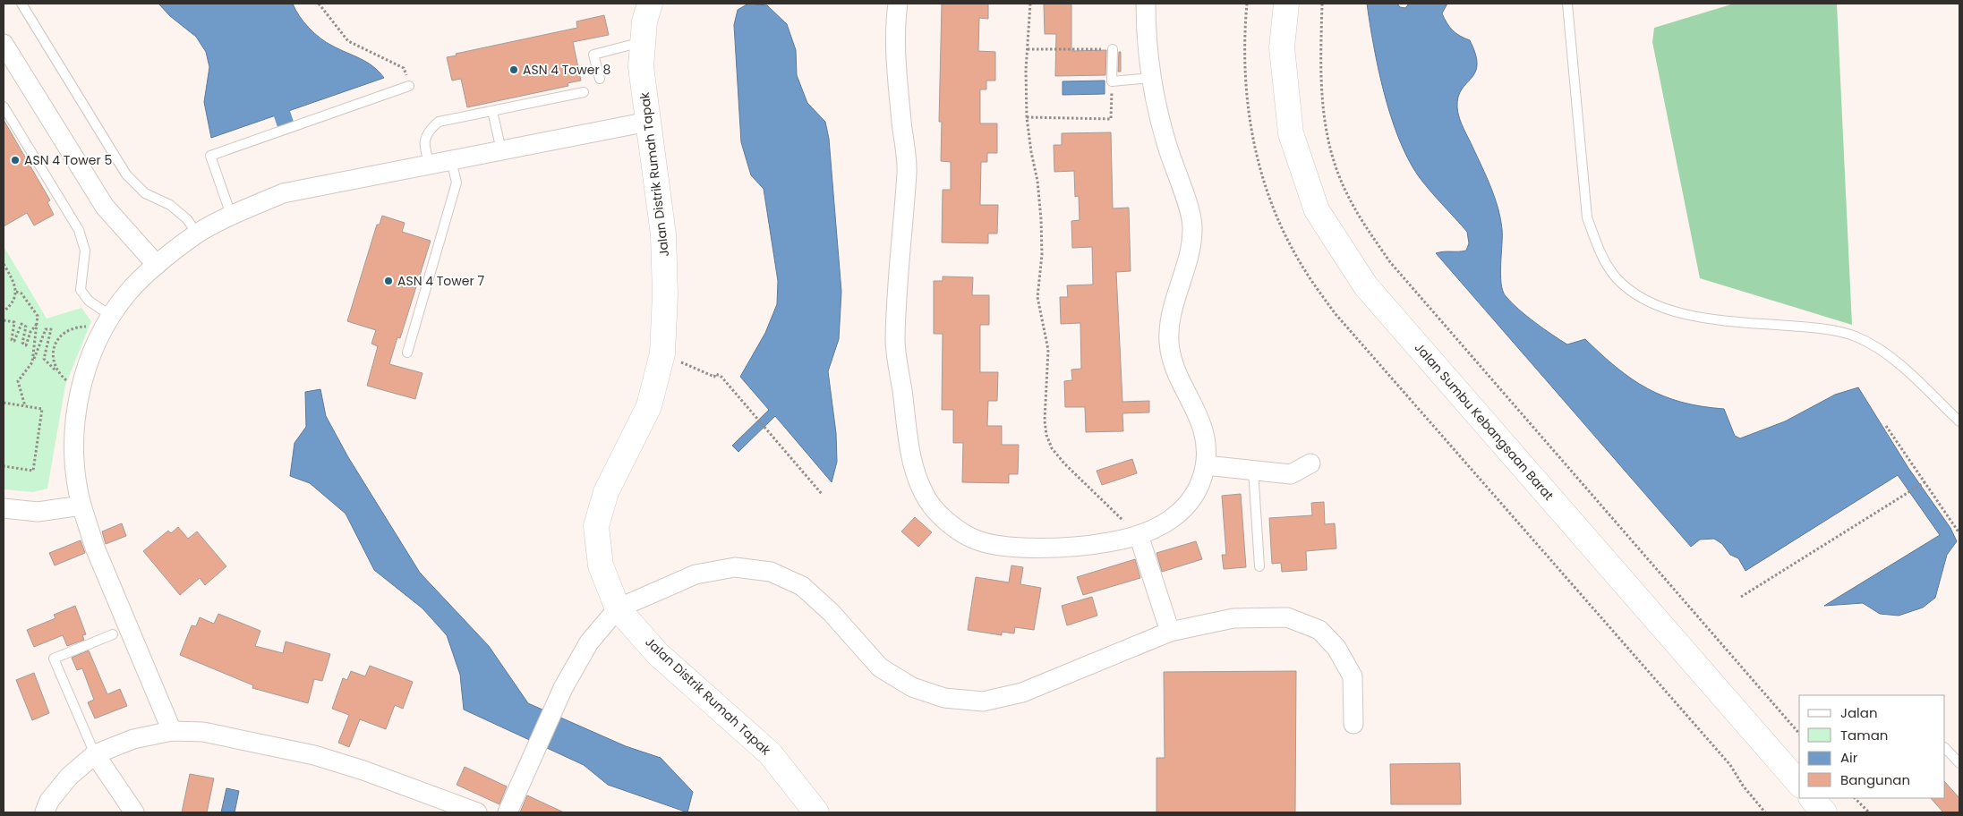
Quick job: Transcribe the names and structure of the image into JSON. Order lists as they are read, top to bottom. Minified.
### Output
{"streets":{"street":["Jalan Distrik Rumah Tapak","Jalan Sumbu Kebangsaan Barat"]},"places":["ASN 4 Tower 8","ASN 4 Tower 5","ASN 4 Tower 7"],"legend":["Jalan","Taman","Air","Bangunan"]}
